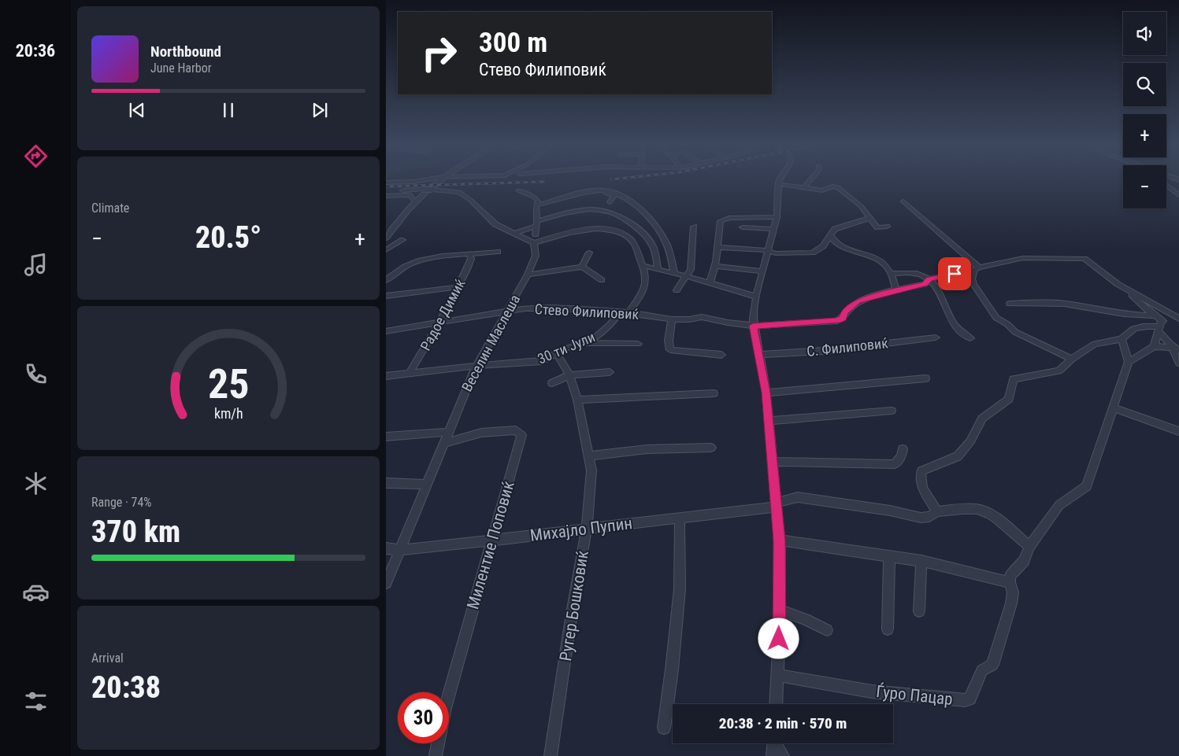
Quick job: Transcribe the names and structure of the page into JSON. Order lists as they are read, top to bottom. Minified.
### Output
{"streets":{"street":["Стево Филиповиќ","Радое Димиќ","Веселин Маслеша","С. Филиповиќ","30 ти Јули","Михајло Пупин","Милентие Поповиќ","Ругер Бошковиќ","Ѓуро Пацар"]},"crossings":[["Стево Филиповиќ","Радое Димиќ"],["Стево Филиповиќ","Веселин Маслеша"],["Стево Филиповиќ","30 ти Јули"],["Радое Димиќ","30 ти Јули"],["Веселин Маслеша","30 ти Јули"],["Веселин Маслеша","Михајло Пупин"],["Веселин Маслеша","Милентие Поповиќ"],["30 ти Јули","Ругер Бошковиќ"],["Михајло Пупин","Милентие Поповиќ"],["Михајло Пупин","Ругер Бошковиќ"]],"page":{"tabs":"20:36","map_buttons":["+","−"],"turn":["300 m","Стево Филиповиќ"],"song":["Northbound","June Harbor"],"tile":["Climate",["Range · 74%","370 km"],["Arrival","20:38"]],"heat":["−","20.5°","+"],"limit":"30","trip":"20:38 · 2 min · 570 m","gauge":["25","km/h"]}}
